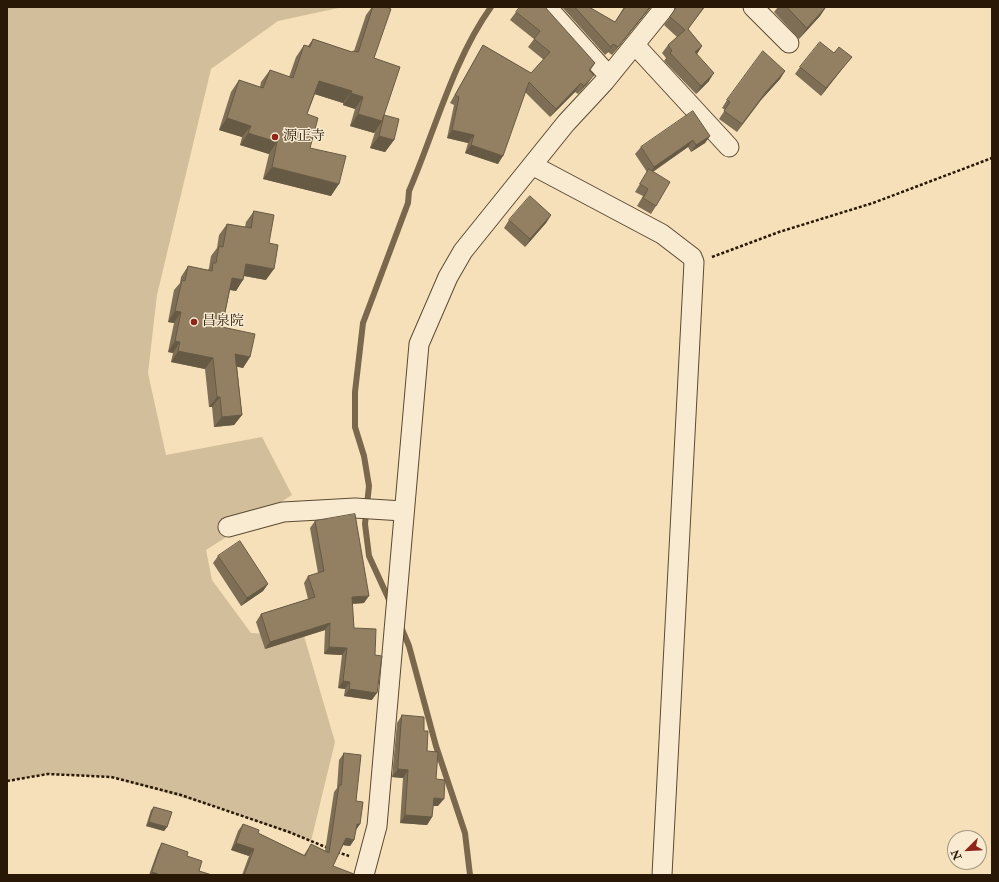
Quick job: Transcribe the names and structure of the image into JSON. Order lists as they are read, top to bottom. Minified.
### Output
{"places":["源正寺","昌泉院"],"north":"bottom left"}
